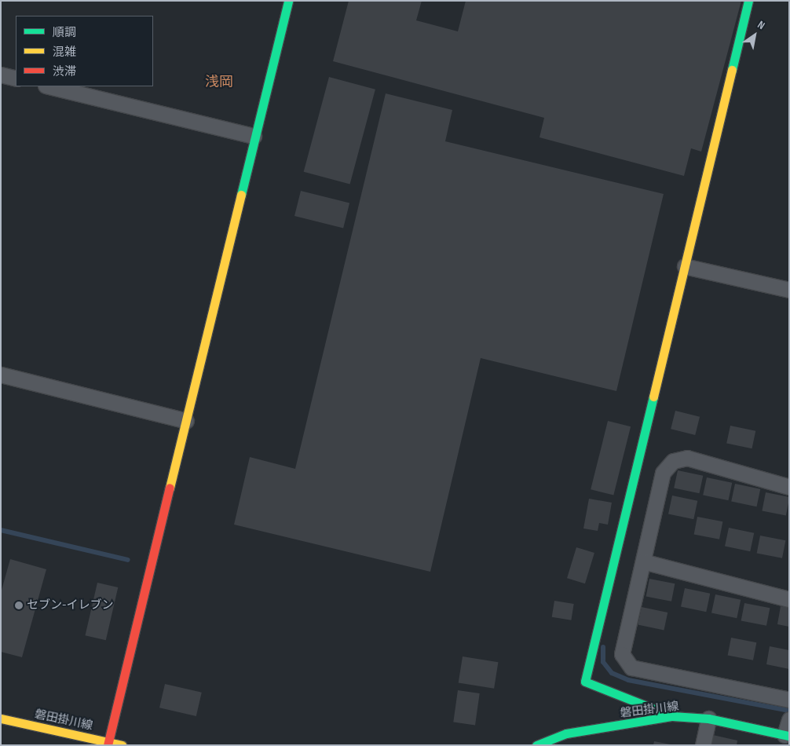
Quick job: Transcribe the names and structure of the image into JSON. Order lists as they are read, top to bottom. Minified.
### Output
{"streets":{"street":["磐田掛川線"]},"districts":["浅岡"],"places":["セブン-イレブン"],"legend":["順調","混雑","渋滞"],"north":"top right"}
